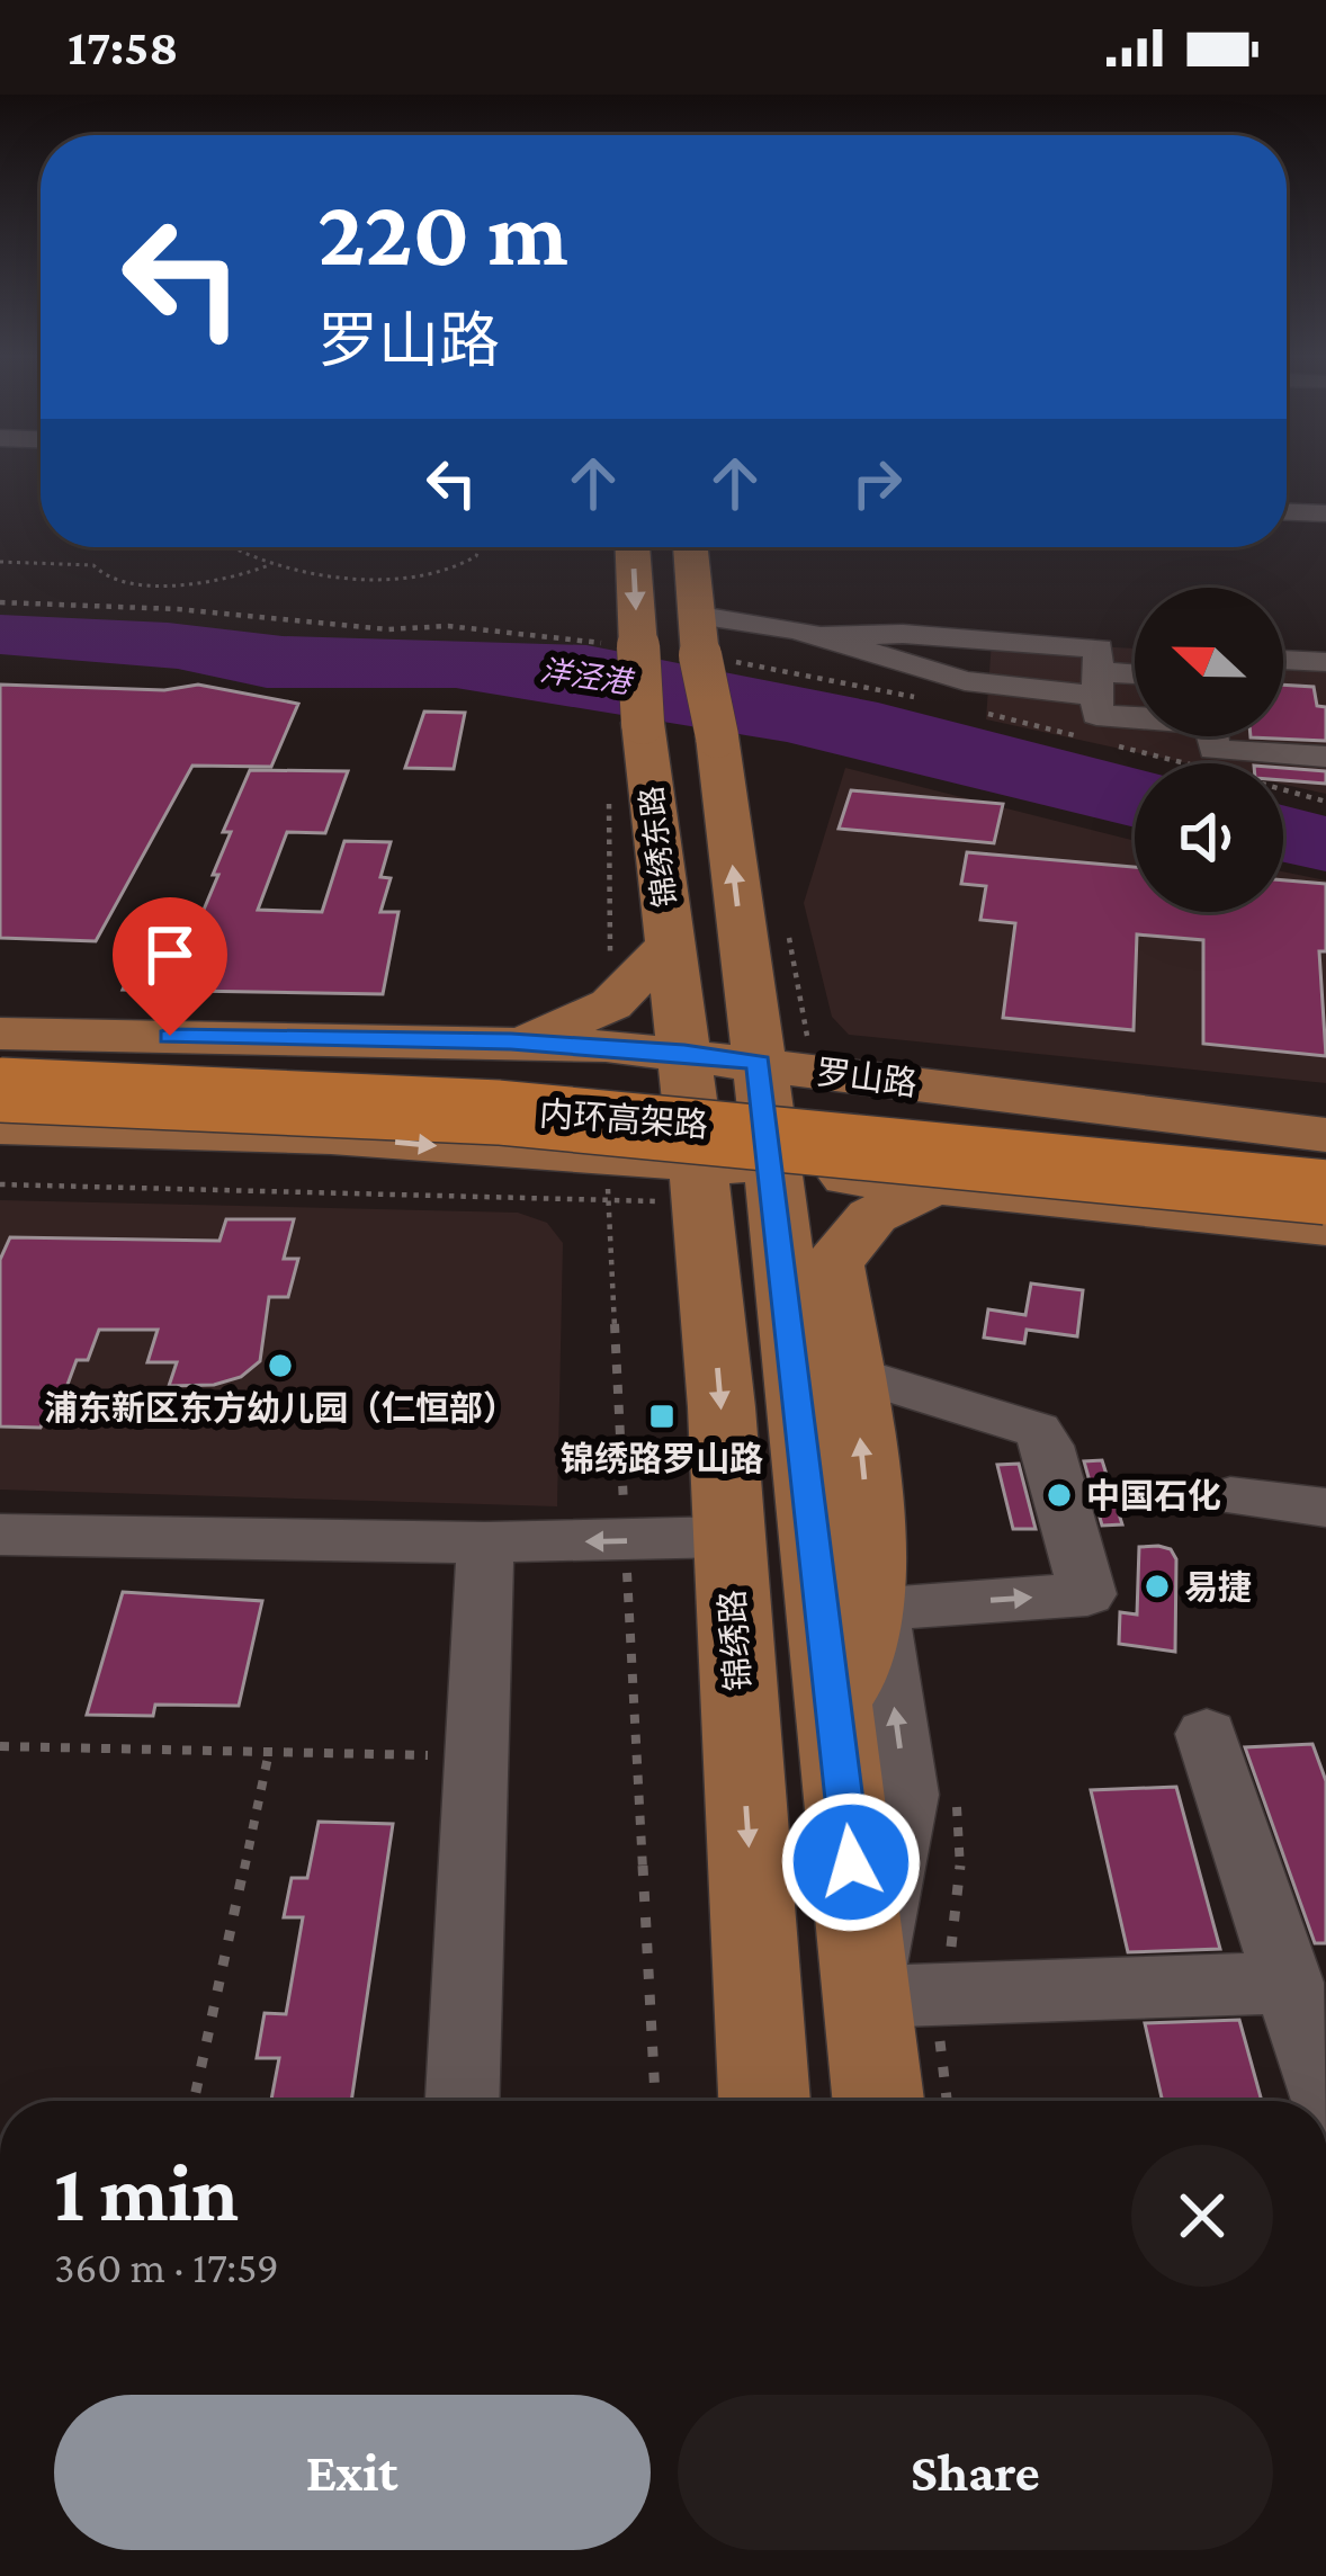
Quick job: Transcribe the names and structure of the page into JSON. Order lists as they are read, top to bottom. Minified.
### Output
{"streets":{"highway":["内环高架路"],"main road":["锦绣东路","罗山路","锦绣路"]},"crossings":[["锦绣东路","罗山路"],["锦绣东路","锦绣路"]],"water":["洋泾港"],"places":{"other":["浦东新区东方幼儿园（仁恒部）","中国石化","易捷"],"transit":["锦绣路罗山路"]},"north":"left","page":{"status":"17:58","turn":["220 m","罗山路"],"heading":["1 min","360 m · 17:59"],"buttons":["Exit","Share"]}}
